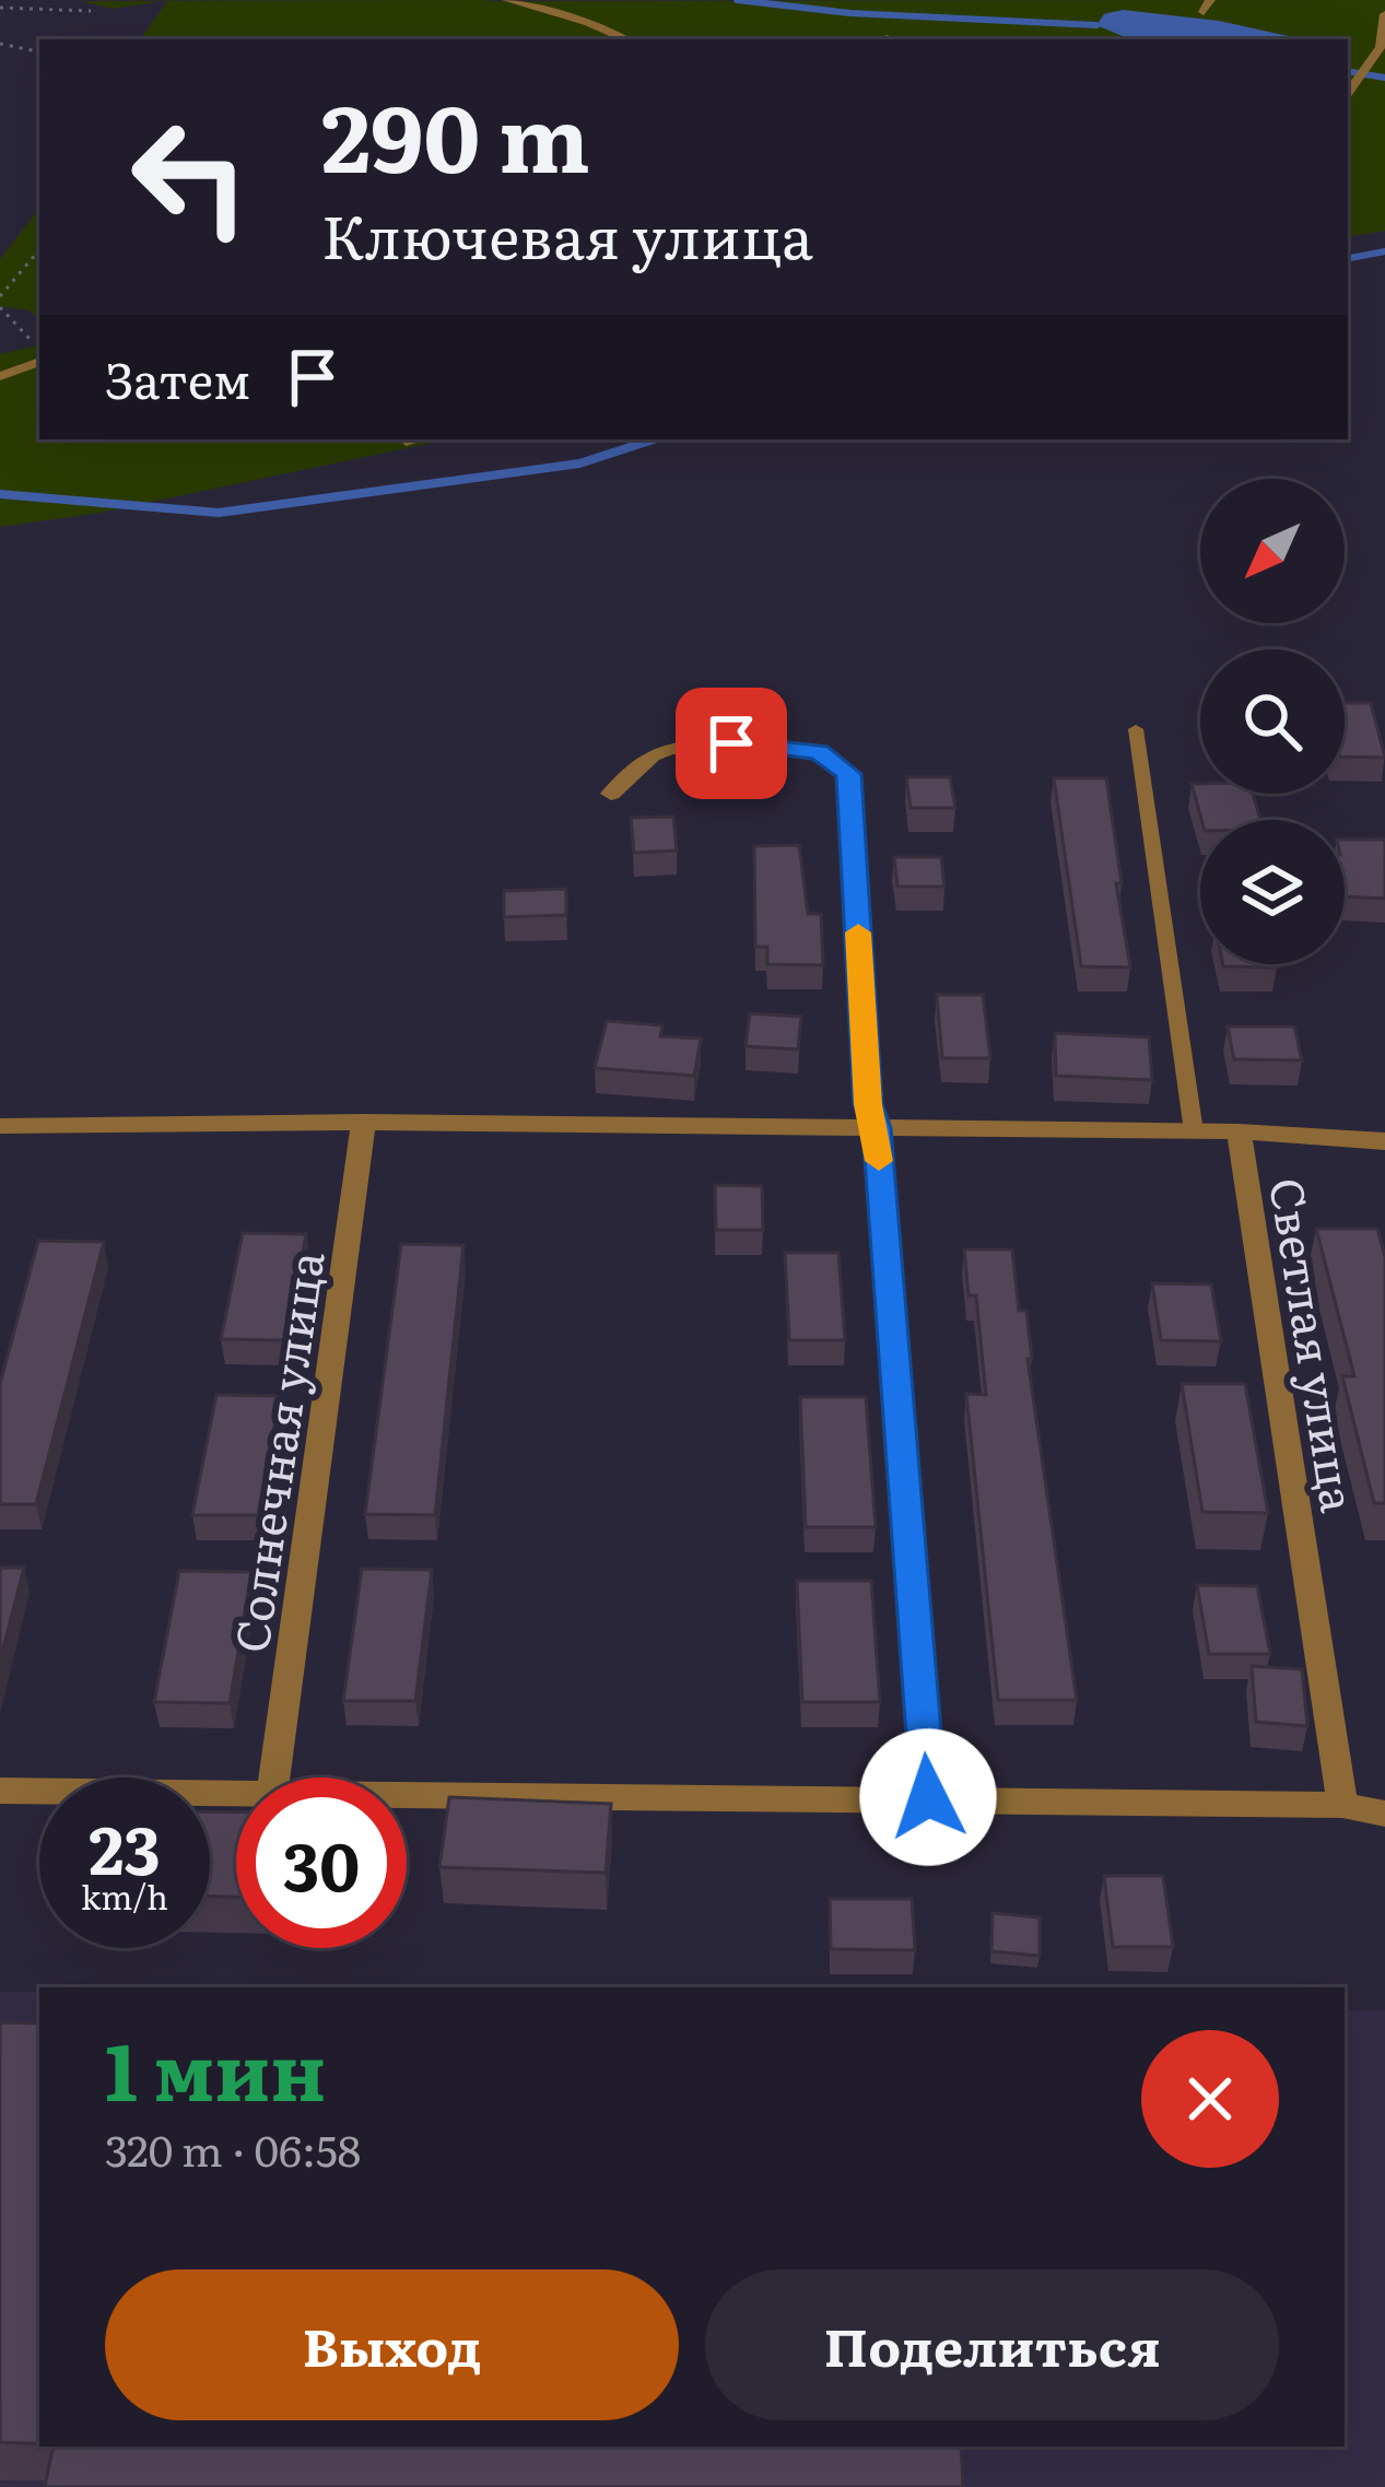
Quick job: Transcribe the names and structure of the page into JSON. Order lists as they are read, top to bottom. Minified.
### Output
{"streets":{"street":["Светлая улица","Солнечная улица"]},"north":"bottom left","page":{"turn":["290 m","Ключевая улица"],"then":"Затем","speed":"23 km/h","limit":"30","heading":["1 мин","320 m · 06:58"],"buttons":["Выход","Поделиться"]}}
